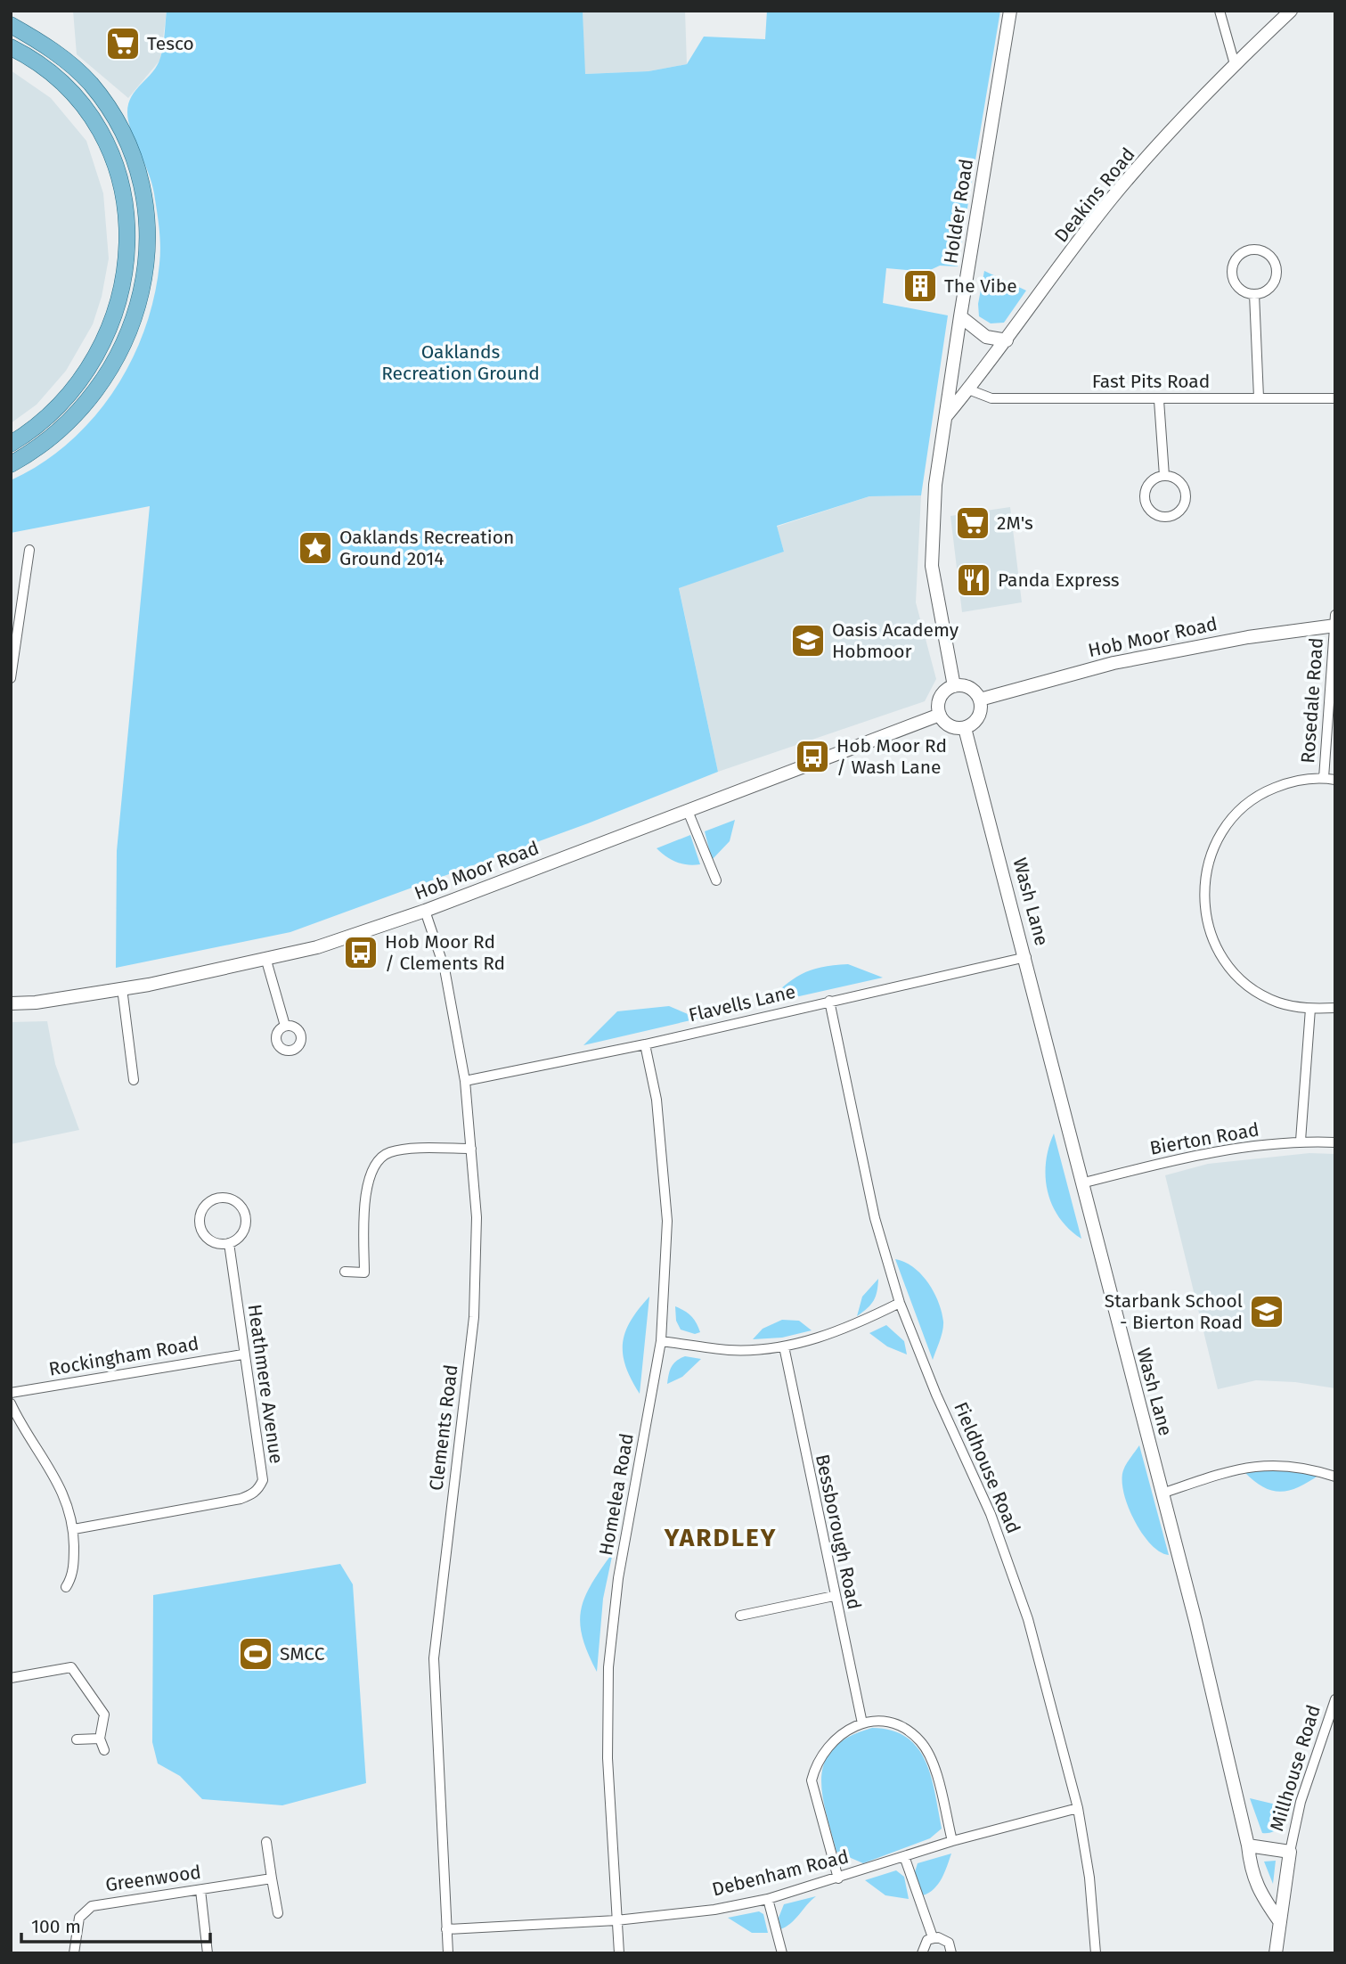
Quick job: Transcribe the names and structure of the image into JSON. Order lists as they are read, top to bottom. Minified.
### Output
{"streets":{"street":["Deakins Road","Holder Road","Fast Pits Road","Hob Moor Road","Rosedale Road","Wash Lane","Flavells Lane","Bierton Road","Rockingham Road","Heathmere Avenue","Clements Road","Fieldhouse Road","Homelea Road","Bessborough Road","Millhouse Road","Debenham Road","Greenwood"]},"crossings":[["Deakins Road","Holder Road"],["Deakins Road","Fast Pits Road"],["Hob Moor Road","Rosedale Road"],["Hob Moor Road","Wash Lane"],["Hob Moor Road","Clements Road"],["Wash Lane","Flavells Lane"],["Wash Lane","Bierton Road"],["Wash Lane","Millhouse Road"],["Flavells Lane","Clements Road"],["Flavells Lane","Fieldhouse Road"],["Flavells Lane","Homelea Road"],["Rockingham Road","Heathmere Avenue"],["Clements Road","Debenham Road"],["Fieldhouse Road","Debenham Road"],["Homelea Road","Debenham Road"],["Bessborough Road","Debenham Road"]],"districts":["YARDLEY"],"parks":["Oaklands Recreation Ground"],"places":{"supermarket":["Tesco","2M's"],"building":["The Vibe"],"place":["Oaklands Recreation Ground 2014"],"restaurant":["Panda Express"],"school or university":["Oasis Academy Hobmoor","Starbank School - Bierton Road"],"bus stop":["Hob Moor Rd / Wash Lane","Hob Moor Rd / Clements Rd"],"sports":["SMCC"]},"scale_bar":"100 m"}
